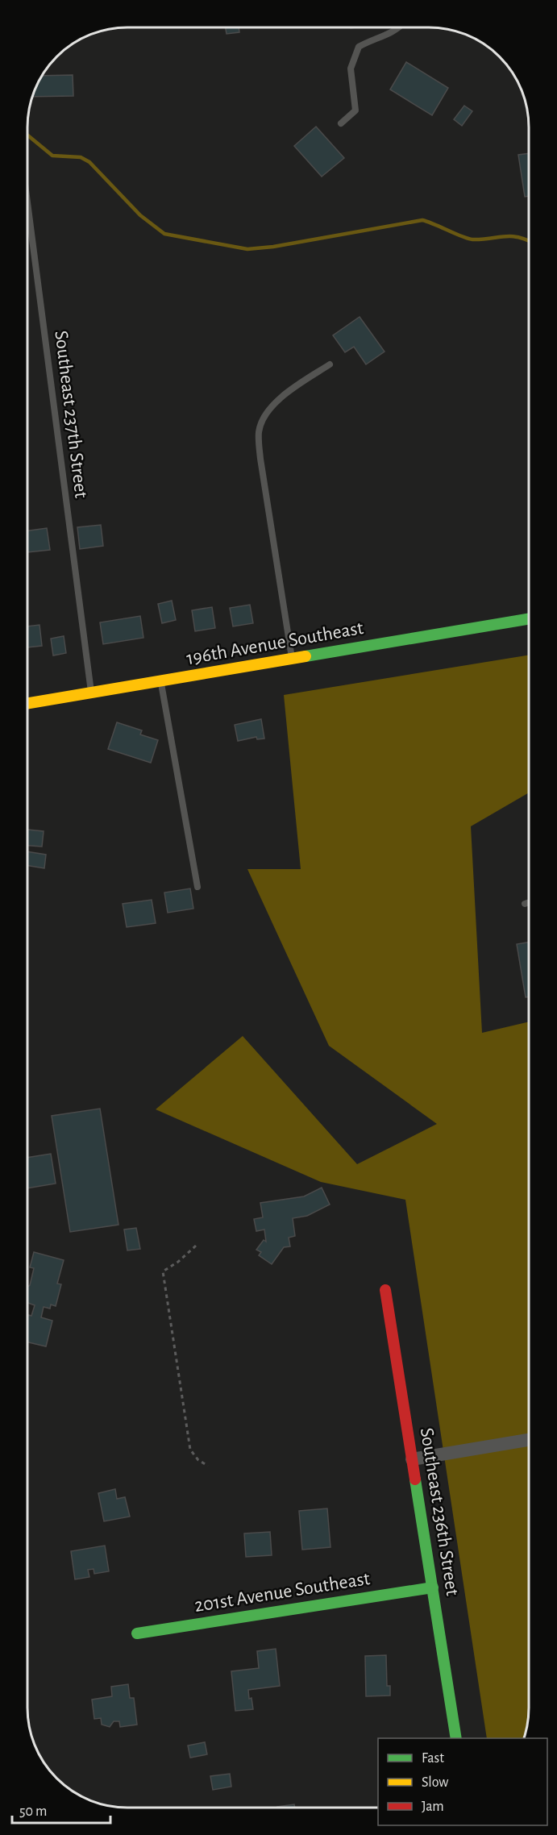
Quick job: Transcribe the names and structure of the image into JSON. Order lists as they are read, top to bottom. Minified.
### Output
{"streets":{"street":["196th Avenue Southeast","Southeast 236th Street","201st Avenue Southeast"],"lane":["Southeast 237th Street"]},"crossings":[["Southeast 237th Street","196th Avenue Southeast"],["Southeast 236th Street","201st Avenue Southeast"]],"legend":["Fast","Slow","Jam"],"scale_bar":"50 m"}
